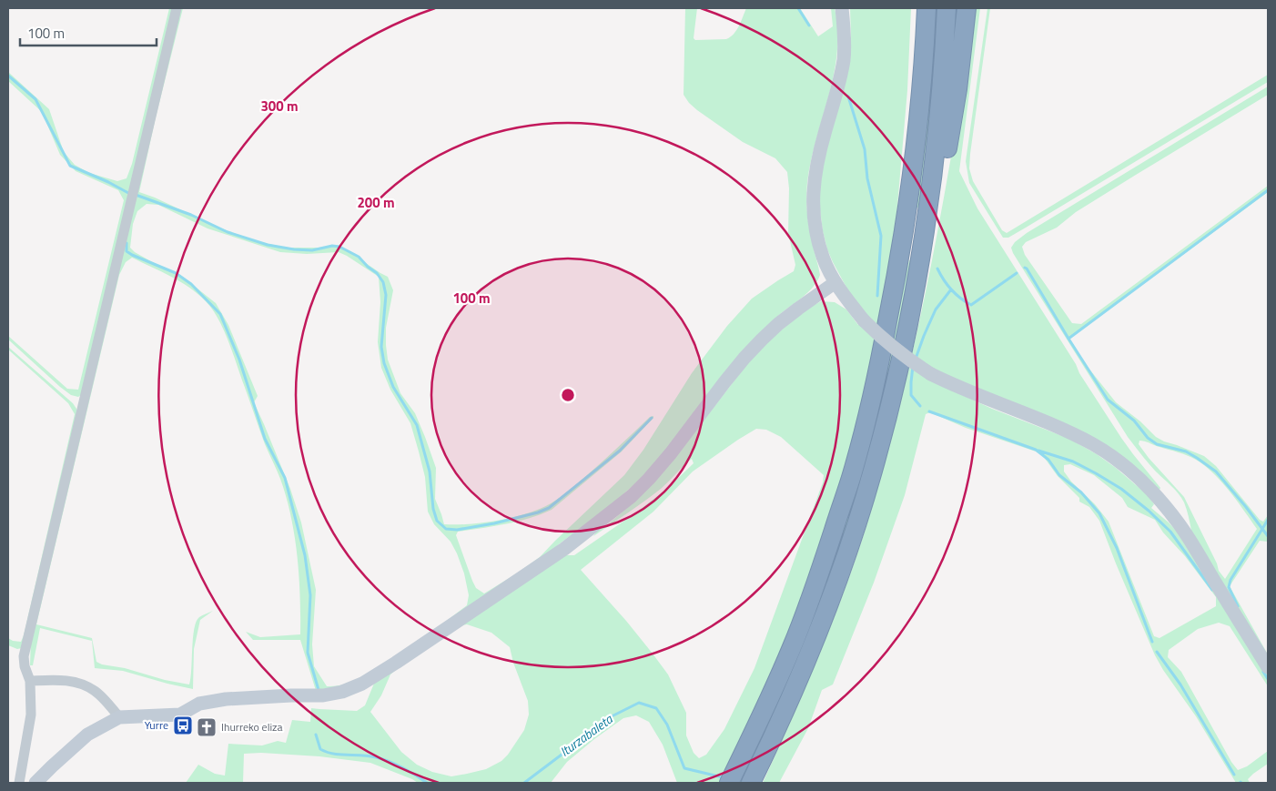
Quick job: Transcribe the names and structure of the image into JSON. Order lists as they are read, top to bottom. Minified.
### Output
{"water":["Iturzabaleta"],"places":{"bus stop":["Yurre"],"church":["Ihurreko eliza"]},"scale_bar":"100 m","rings":["300 m","200 m","100 m"]}
